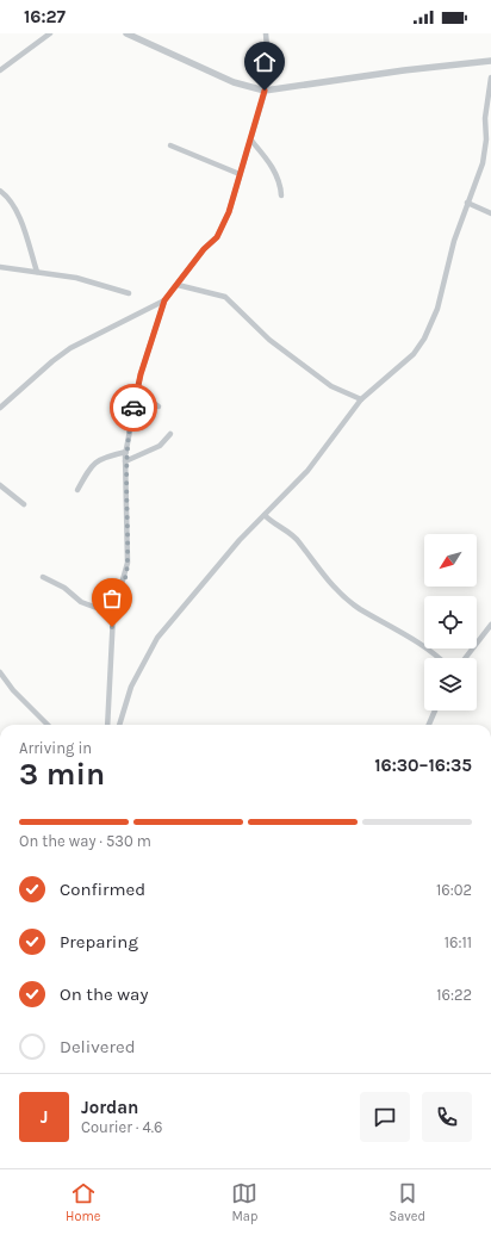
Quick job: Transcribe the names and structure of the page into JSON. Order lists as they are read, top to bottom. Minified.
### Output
{"north":"bottom left","page":{"status":"16:27","heading":["3 min","Arriving in","16:30–16:35"],"panel":["Jordan","Courier · 4.6"],"bar":"On the way · 530 m","list":[["Confirmed","16:02"],["Preparing","16:11"],["On the way","16:22"],"Delivered"],"round":"J","tabs":["Home","Map","Saved"]}}
